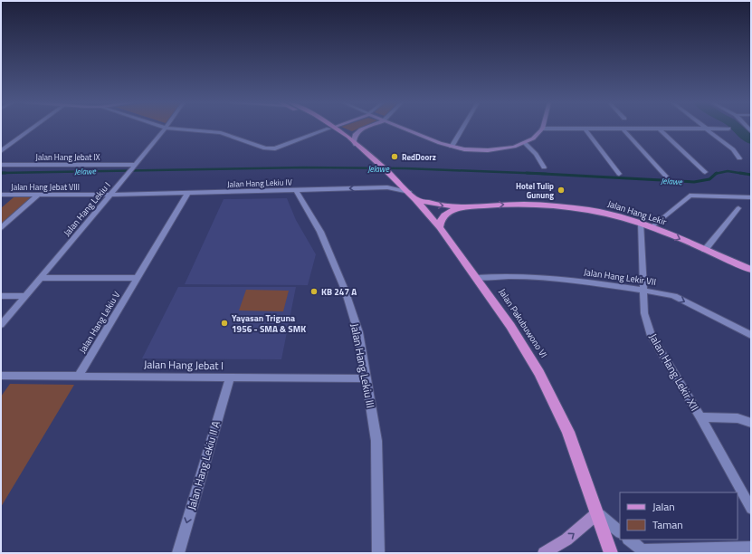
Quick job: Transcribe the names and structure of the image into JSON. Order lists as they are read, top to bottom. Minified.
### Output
{"streets":{"main road":["Jalan Hang Lekir","Jalan Pakubuwono VI"],"street":["Jalan Hang Jebat IX","Jalan Hang Lekiu IV","Jalan Hang Jebat VIII","Jalan Hang Lekiu I","Jalan Hang Lekir VII","Jalan Hang Lekiu V","Jalan Hang Jebat I","Jalan Hang Lekiu III","Jalan Hang Lekir XII","Jalan Hang Lekiu II A"]},"crossings":[["Jalan Hang Jebat IX","Jalan Hang Lekiu I"],["Jalan Hang Lekiu IV","Jalan Hang Jebat VIII"],["Jalan Hang Lekiu IV","Jalan Hang Lekiu I"],["Jalan Hang Lekiu IV","Jalan Hang Lekiu V"],["Jalan Hang Lekiu IV","Jalan Pakubuwono VI"],["Jalan Hang Lekiu IV","Jalan Hang Lekiu III"],["Jalan Hang Jebat VIII","Jalan Hang Lekiu I"],["Jalan Hang Lekiu I","Jalan Hang Lekiu V"],["Jalan Hang Lekir","Jalan Pakubuwono VI"],["Jalan Hang Lekir","Jalan Hang Lekir XII"],["Jalan Hang Lekir VII","Jalan Pakubuwono VI"],["Jalan Hang Lekir VII","Jalan Hang Lekir XII"],["Jalan Hang Lekiu V","Jalan Hang Jebat I"],["Jalan Hang Jebat I","Jalan Hang Lekiu III"],["Jalan Hang Jebat I","Jalan Hang Lekiu II A"]],"one_way":["Jalan Hang Lekir","Jalan Hang Lekir VII","Jalan Hang Lekiu II A"],"water":["Jelawe"],"places":["RedDoorz","Hotel Tulip Gunung","KB 247 A","Yayasan Triguna 1956 - SMA & SMK"],"legend":["Jalan","Taman"]}
